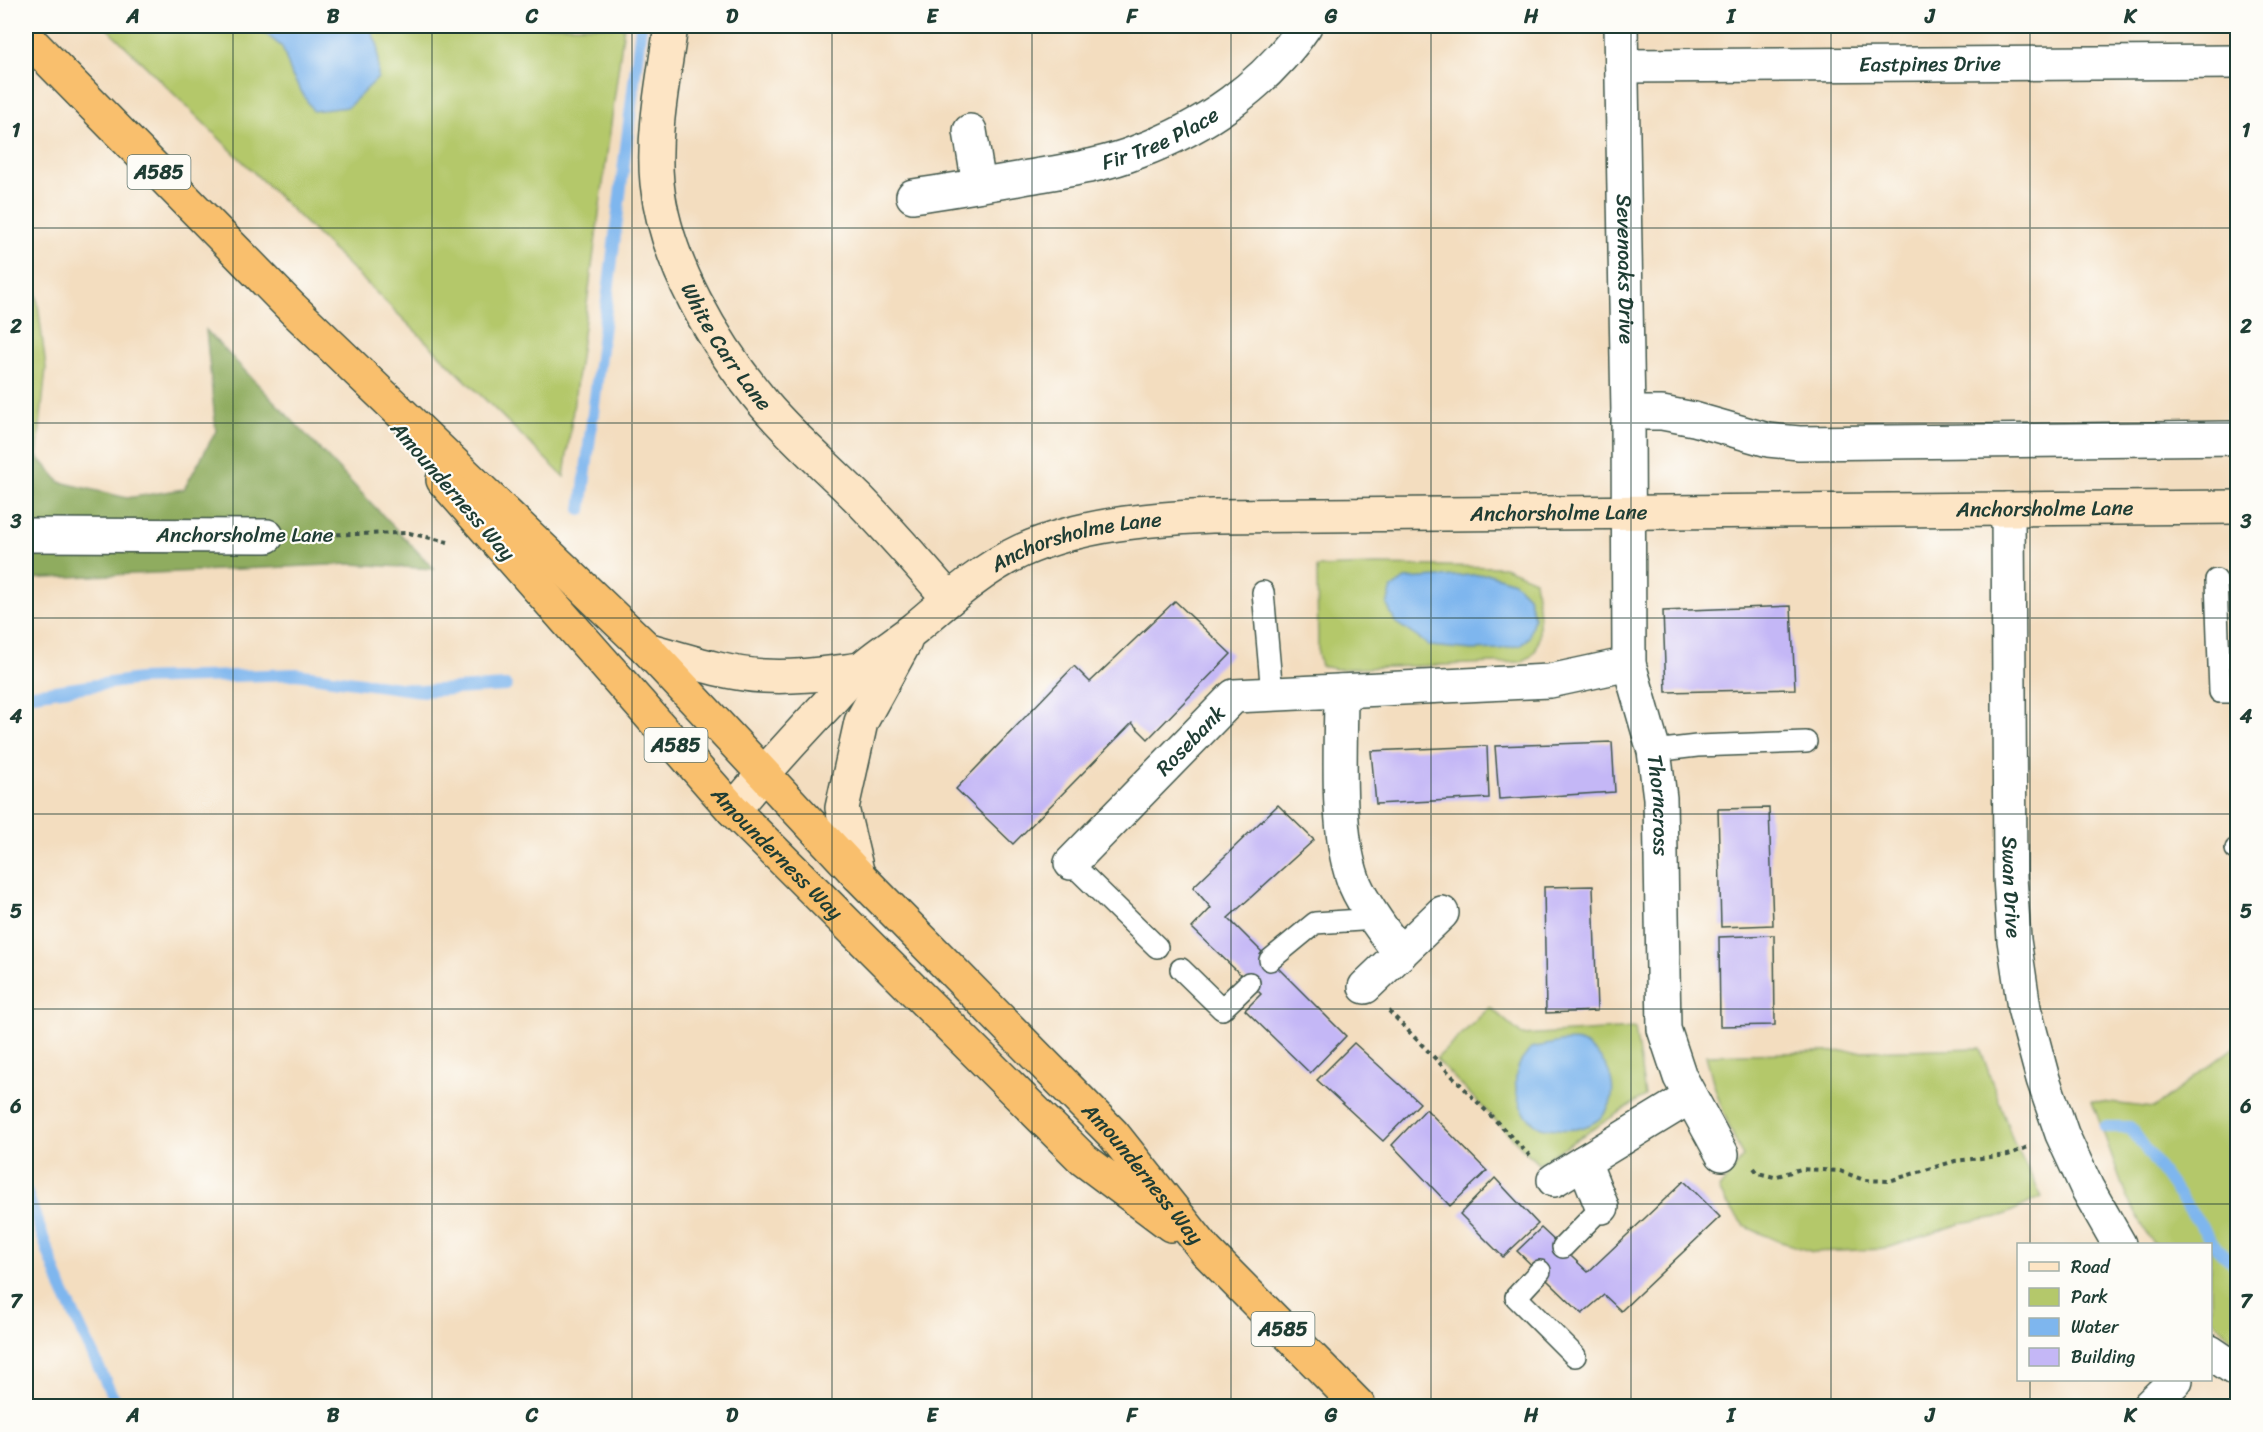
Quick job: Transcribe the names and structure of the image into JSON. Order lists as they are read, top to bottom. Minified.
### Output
{"streets":{"highway":["A585","Amounderness Way"],"street":["Eastpines Drive","Fir Tree Place","Sevenoaks Drive","White Carr Lane","Anchorsholme Lane","Rosebank","Thorncross","Swan Drive"]},"crossings":[["Eastpines Drive","Sevenoaks Drive"],["Sevenoaks Drive","Anchorsholme Lane"],["Sevenoaks Drive","Thorncross"],["White Carr Lane","Anchorsholme Lane"],["Amounderness Way","Anchorsholme Lane"],["Anchorsholme Lane","Thorncross"],["Anchorsholme Lane","Swan Drive"],["Rosebank","Thorncross"]],"legend":["Road","Park","Water","Building"],"grid":{"columns":["A","B","C","D","E","F","G","H","I","J","K"],"rows":["1","2","3","4","5","6","7"]}}
